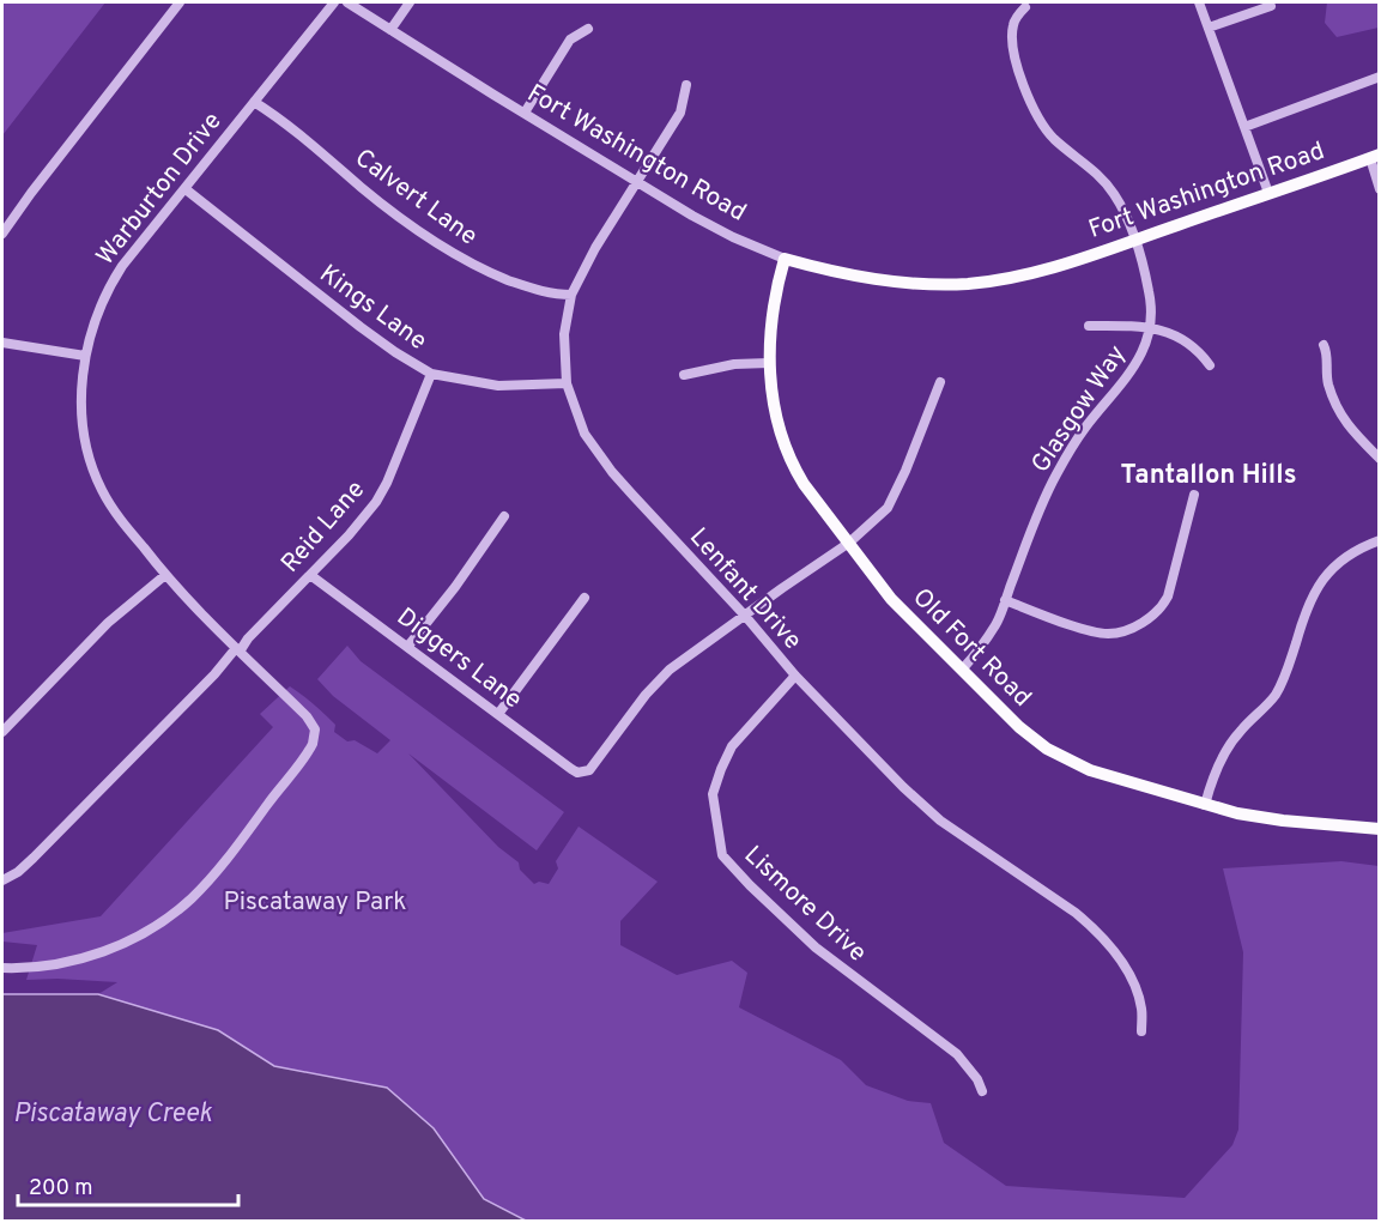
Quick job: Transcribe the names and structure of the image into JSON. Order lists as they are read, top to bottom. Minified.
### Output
{"streets":{"main road":["Fort Washington Road","Old Fort Road"],"street":["Warburton Drive","Calvert Lane","Kings Lane","Glasgow Way","Reid Lane","Lenfant Drive","Diggers Lane","Lismore Drive"]},"crossings":[["Fort Washington Road","Glasgow Way"],["Fort Washington Road","Lenfant Drive"],["Fort Washington Road","Old Fort Road"],["Warburton Drive","Calvert Lane"],["Warburton Drive","Kings Lane"],["Warburton Drive","Reid Lane"],["Calvert Lane","Lenfant Drive"],["Kings Lane","Reid Lane"],["Kings Lane","Lenfant Drive"],["Glasgow Way","Old Fort Road"],["Reid Lane","Diggers Lane"],["Lenfant Drive","Diggers Lane"],["Lenfant Drive","Lismore Drive"]],"districts":["Tantallon Hills"],"water":["Piscataway Creek"],"parks":["Piscataway Park"],"scale_bar":"200 m"}
